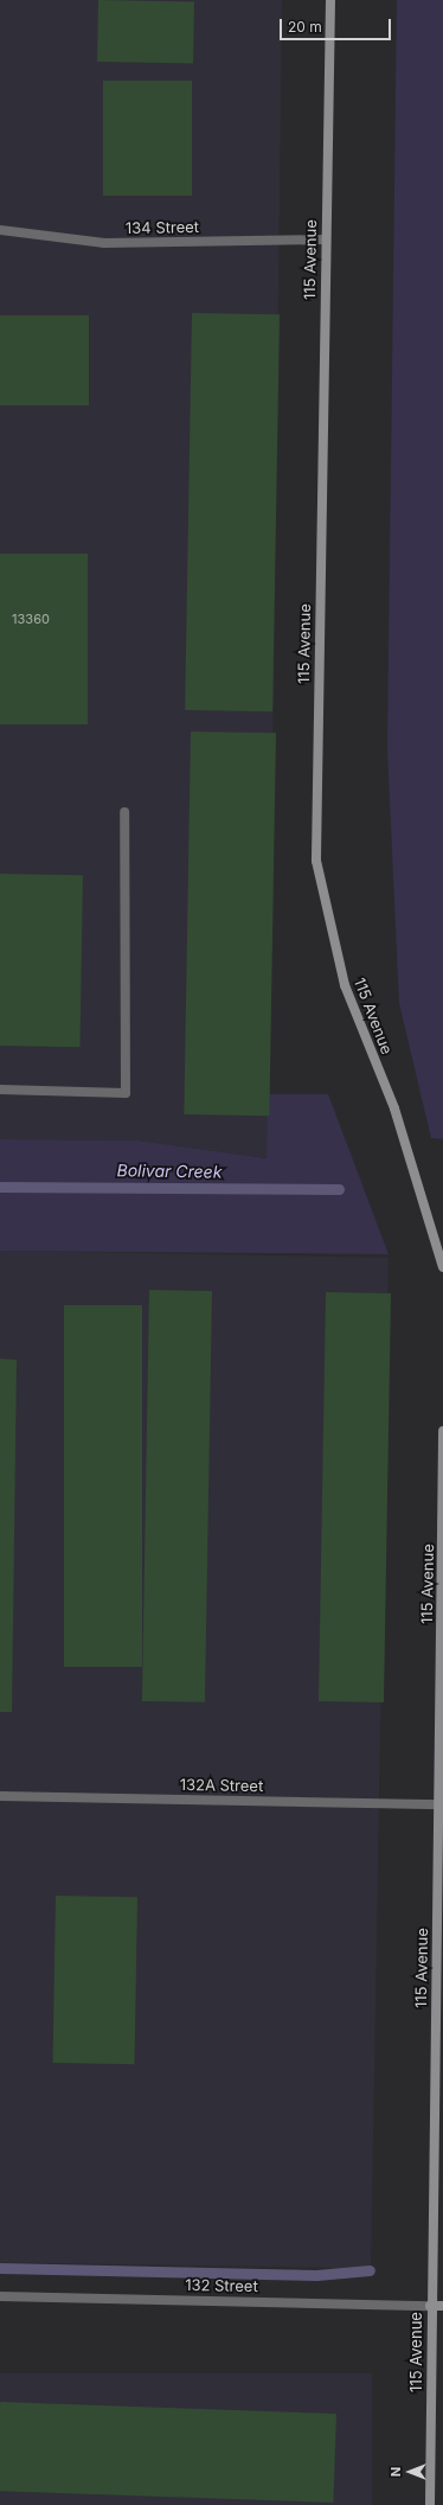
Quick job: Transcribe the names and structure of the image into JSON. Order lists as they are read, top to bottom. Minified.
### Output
{"streets":{"street":["134 Street","115 Avenue","132A Street","132 Street"]},"crossings":[["134 Street","115 Avenue"],["115 Avenue","132A Street"],["115 Avenue","132 Street"]],"water":["Bolivar Creek"],"house_numbers":["13360"],"scale_bar":"20 m","north":"left"}
